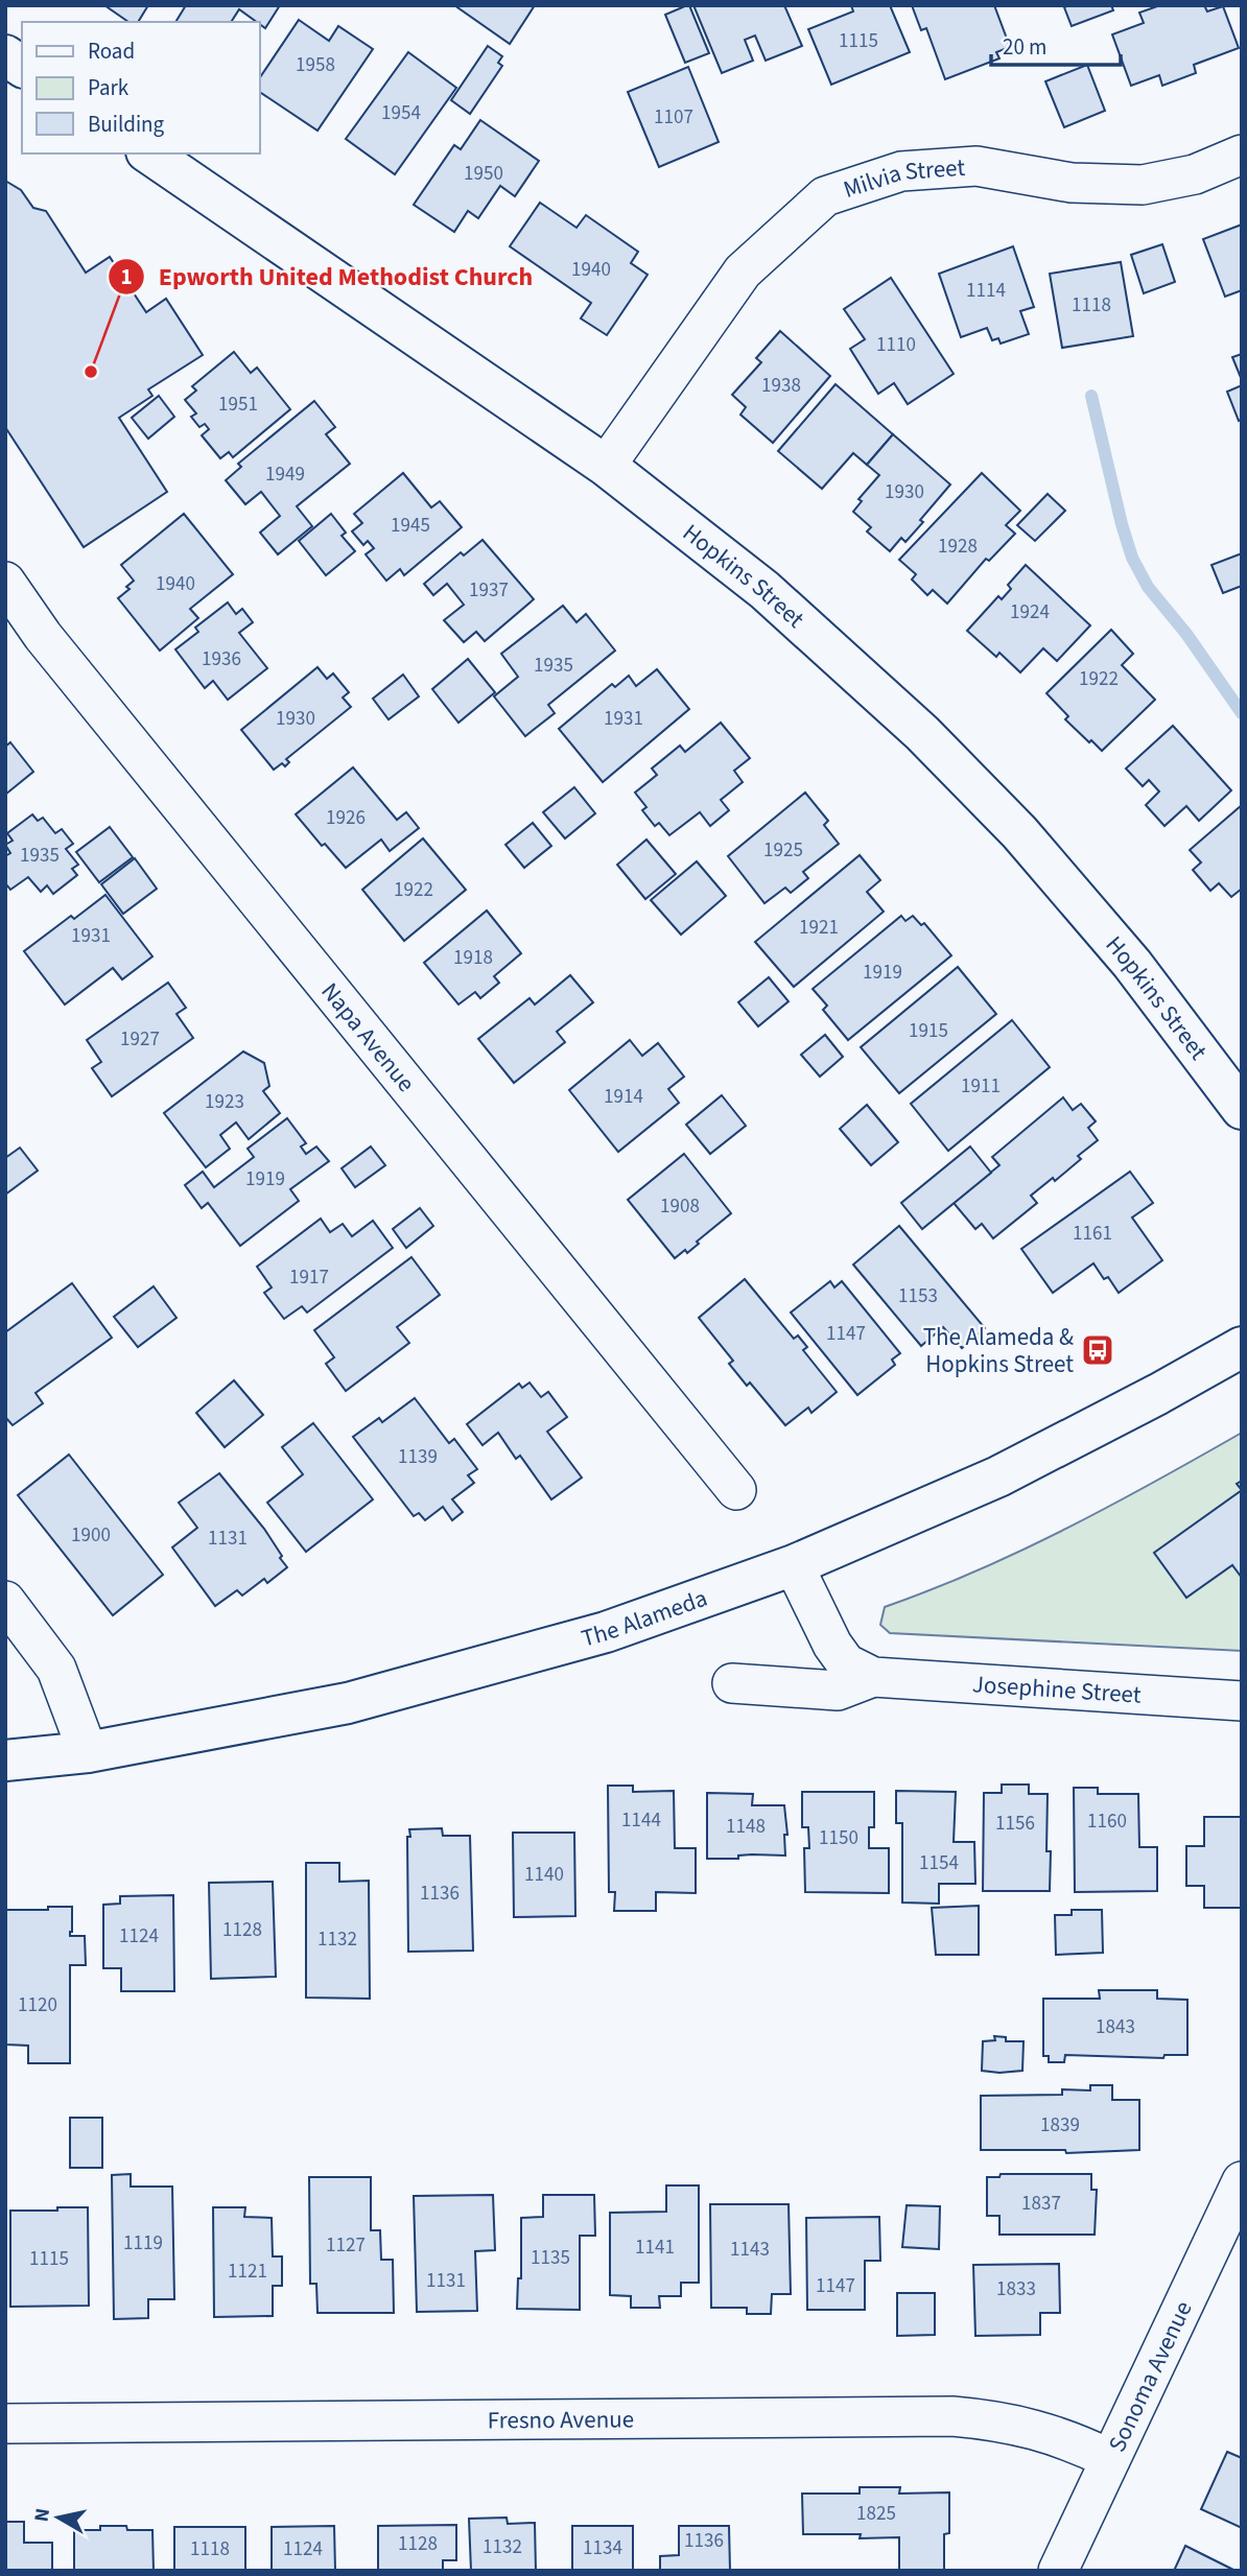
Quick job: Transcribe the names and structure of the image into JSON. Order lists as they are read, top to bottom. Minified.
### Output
{"streets":{"street":["Milvia Street","Hopkins Street","Napa Avenue","The Alameda","Josephine Street","Sonoma Avenue","Fresno Avenue"]},"crossings":[["Milvia Street","Hopkins Street"],["The Alameda","Josephine Street"],["Sonoma Avenue","Fresno Avenue"]],"places":{"other":["Epworth United Methodist Church"],"bus stop":["The Alameda & Hopkins Street"]},"house_numbers":["1115","1958","1954","1107","1950","1940","1114","1118","1110","1938","1951","1949","1930","1945","1928","1940","1937","1924","1936","1935","1922","1930","1931","1926","1925","1935","1922","1921","1931","1918","1919","1915","1927","1911","1914","1923","1919","1908","1161","1917","1153","1147","1139","1900","1131","1144","1160","1156","1148","1150","1154","1140","1136","1128","1124","1132","1120","1843","1839","1837","1119","1127","1141","1143","1135","1115","1121","1131","1147","1833","1825","1136","1128","1132","1134","1118","1124"],"legend":["Road","Park","Building"],"scale_bar":"20 m","north":"left"}
